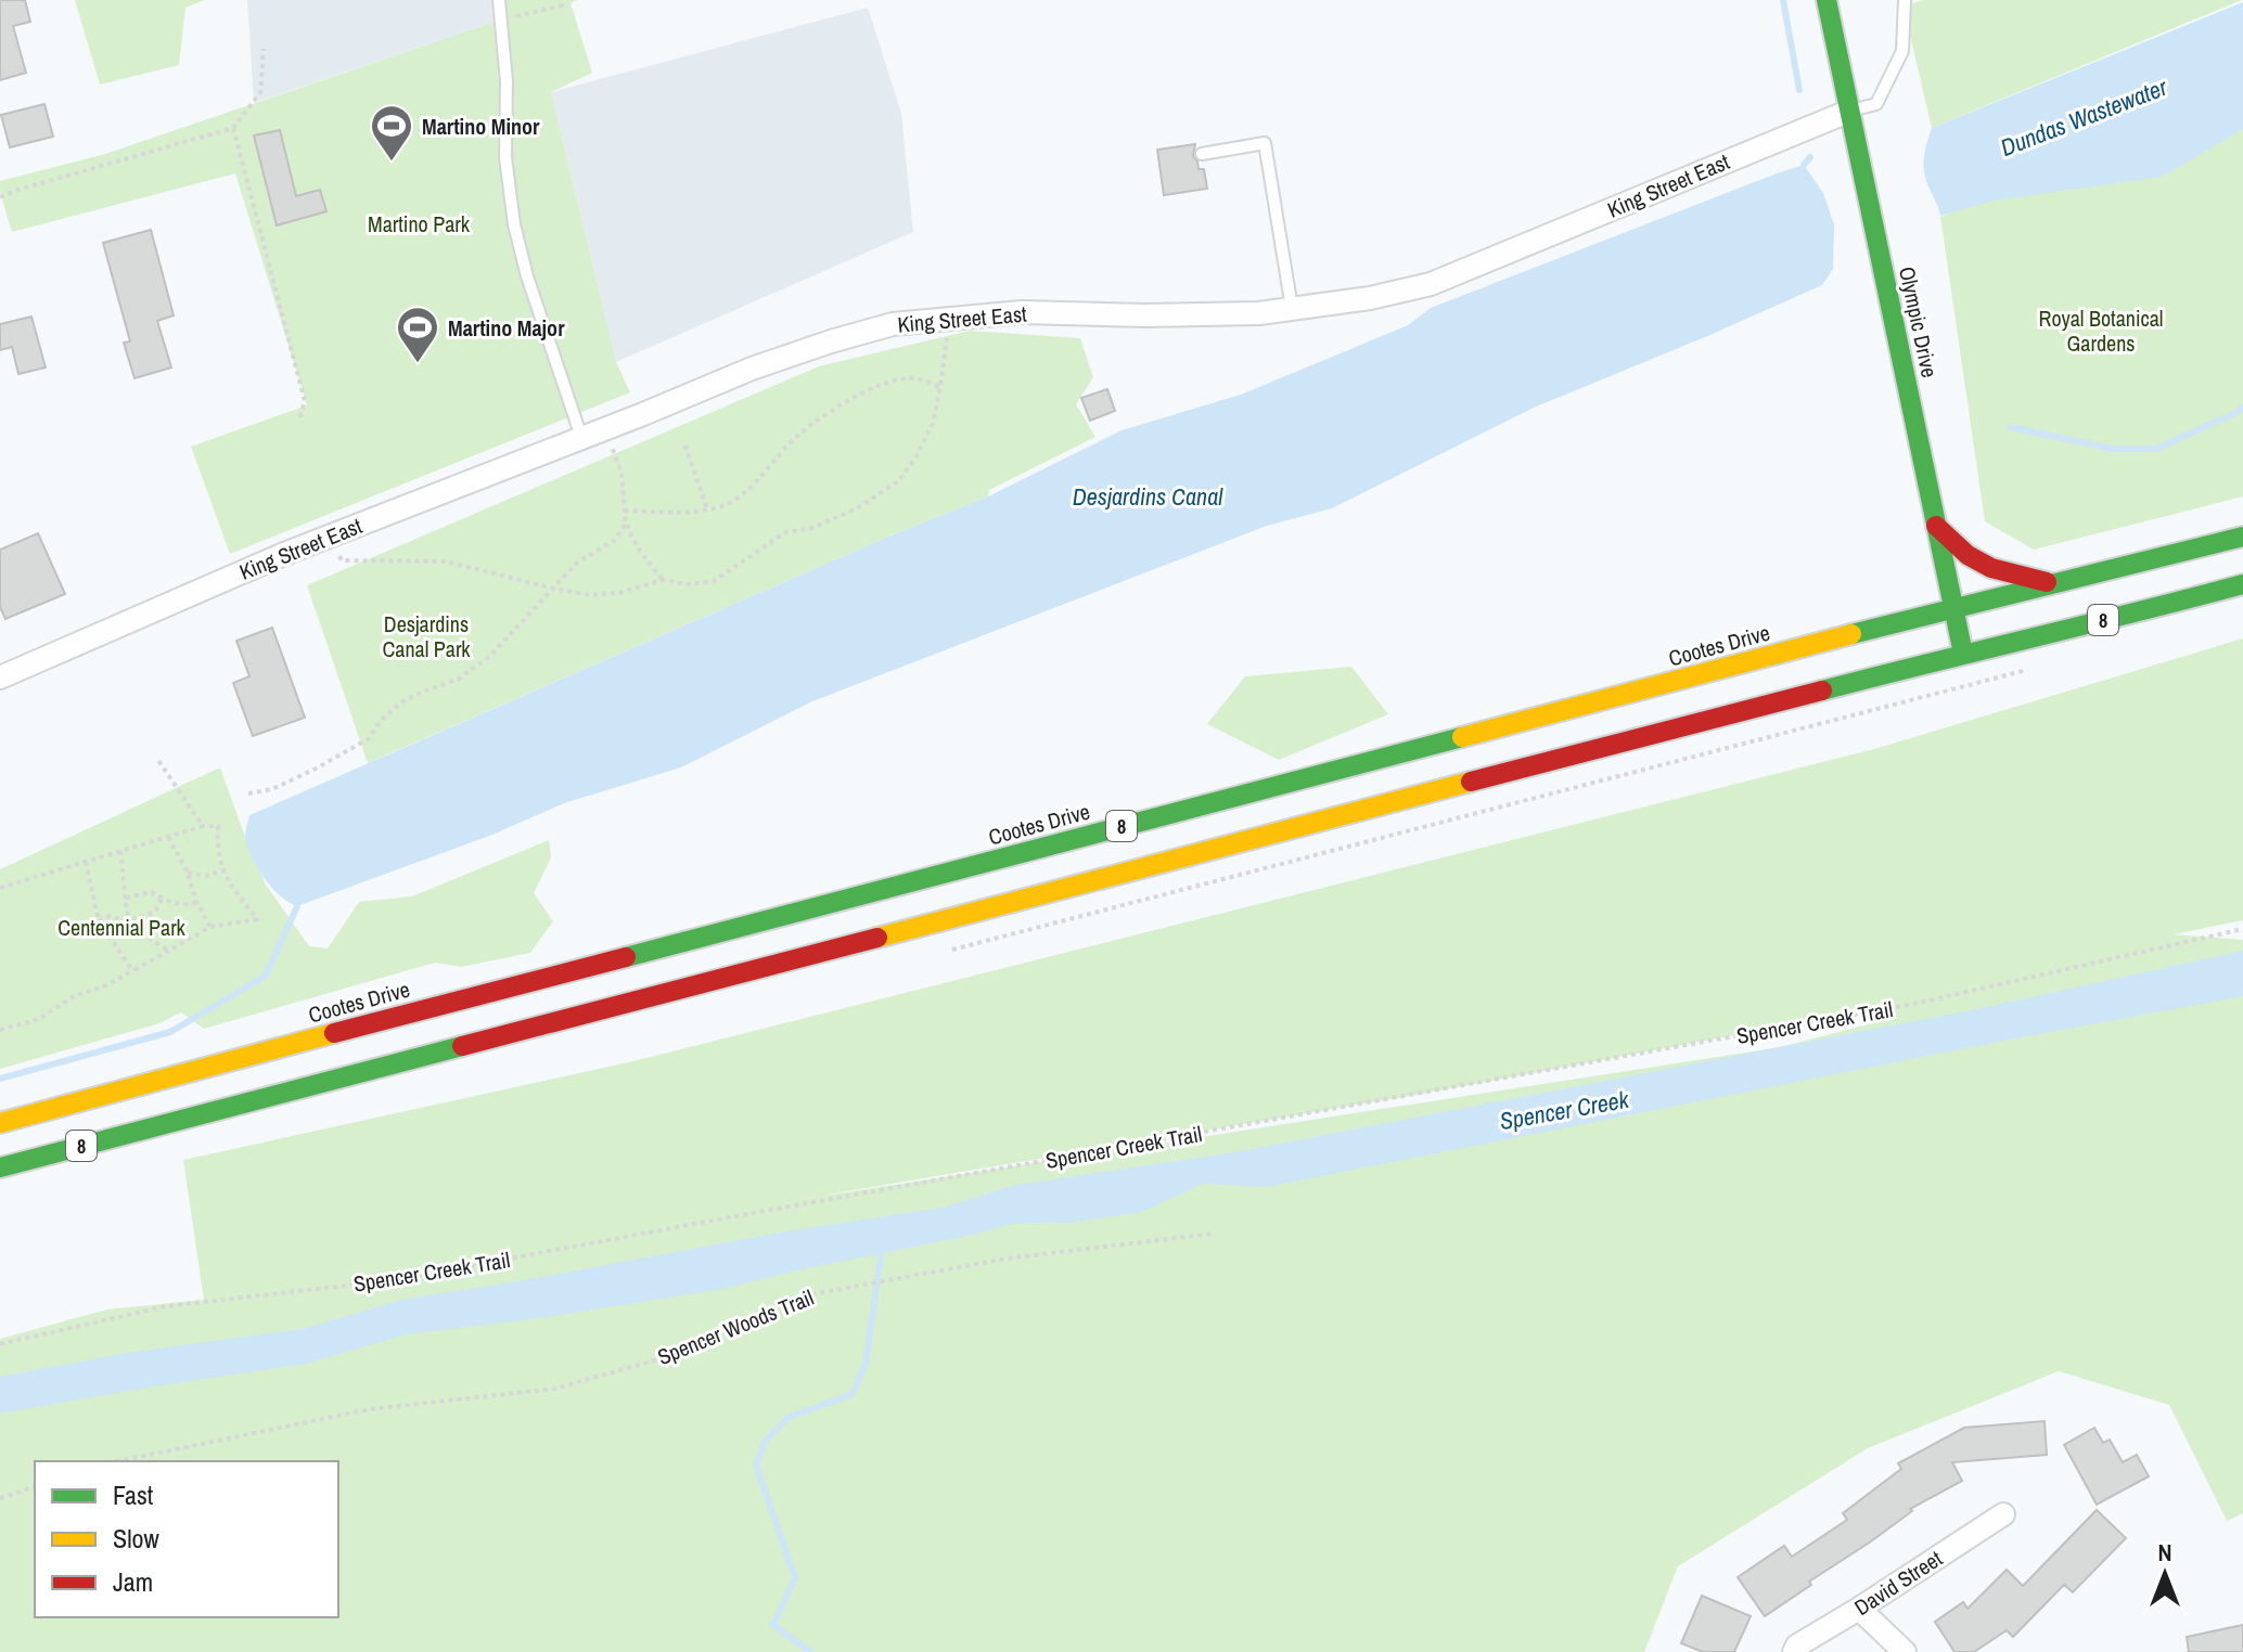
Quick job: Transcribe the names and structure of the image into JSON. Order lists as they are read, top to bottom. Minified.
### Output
{"streets":{"main road":["Olympic Drive","8","Cootes Drive"],"street":["King Street East","David Street"],"path":["Spencer Creek Trail","Spencer Woods Trail"]},"crossings":[["King Street East","Olympic Drive"],["Olympic Drive","8"],["Olympic Drive","Cootes Drive"]],"water":["Dundas Wastewater","Desjardins Canal","Spencer Creek"],"parks":["Martino Park","Royal Botanical Gardens","Desjardins Canal Park","Centennial Park"],"places":{"sports":["Martino Minor","Martino Major"]},"legend":["Fast","Slow","Jam"],"north":"top"}
